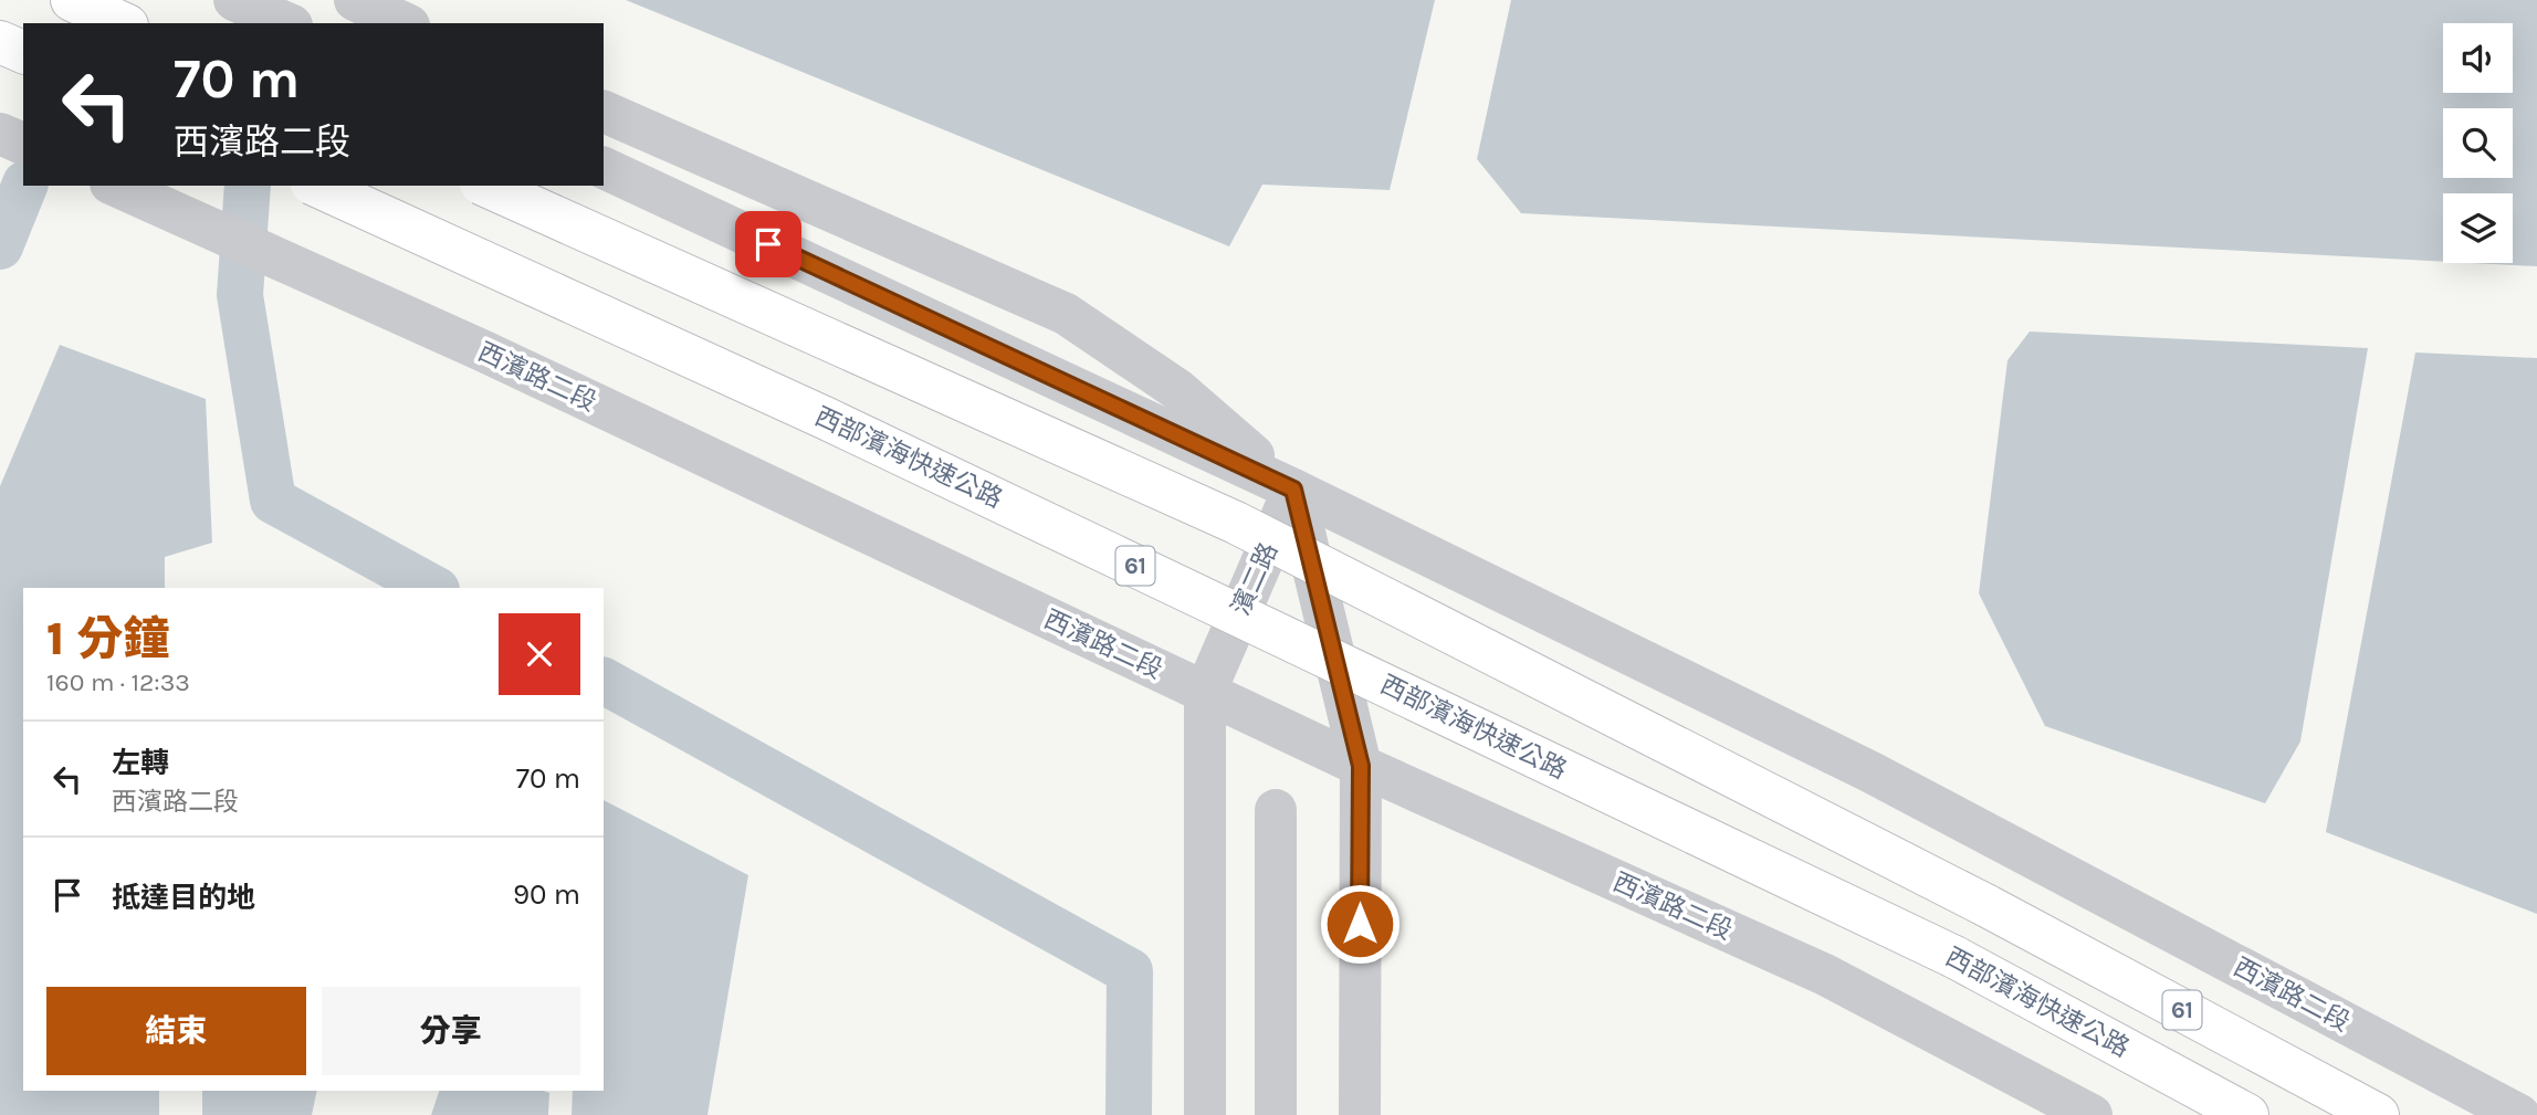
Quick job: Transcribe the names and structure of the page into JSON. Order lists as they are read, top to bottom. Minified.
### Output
{"streets":{"highway":["西部濱海快速公路","61"],"street":["西濱路二段","濱二路"]},"crossings":[["西濱路二段","濱二路"]],"page":{"turn":["70 m","西濱路二段"],"heading":["1 分鐘","160 m · 12:33"],"list":[{"name":"左轉","note":"西濱路二段","value":"70 m"},{"name":"抵達目的地","value":"90 m"}],"buttons":["結束","分享"]}}
